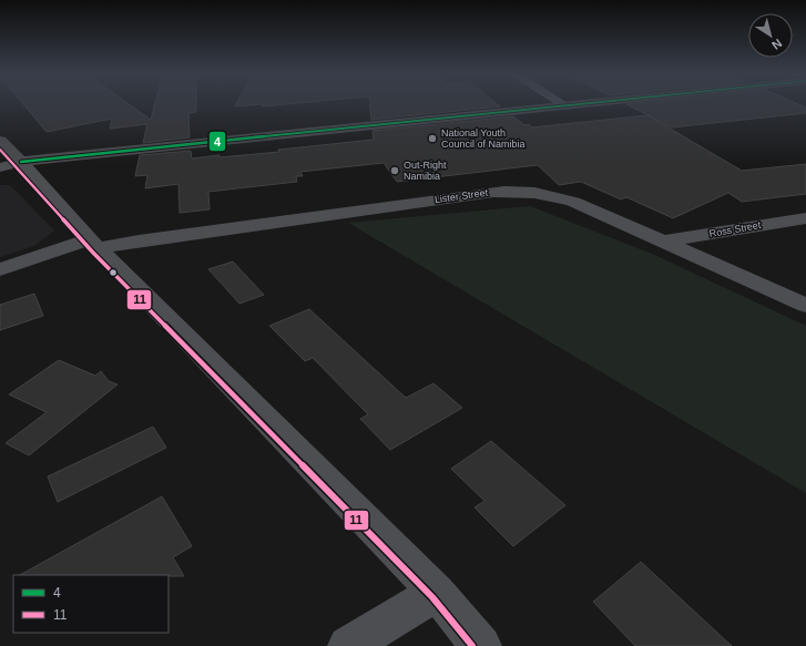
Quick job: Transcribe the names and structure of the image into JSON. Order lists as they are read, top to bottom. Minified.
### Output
{"streets":{"street":["Lister Street","Ross Street"]},"crossings":[["Lister Street","Ross Street"]],"places":["National Youth Council of Namibia","Out-Right Namibia"],"lines":["transit line 4","transit line 11"],"legend":["4","11"],"north":"bottom right"}
